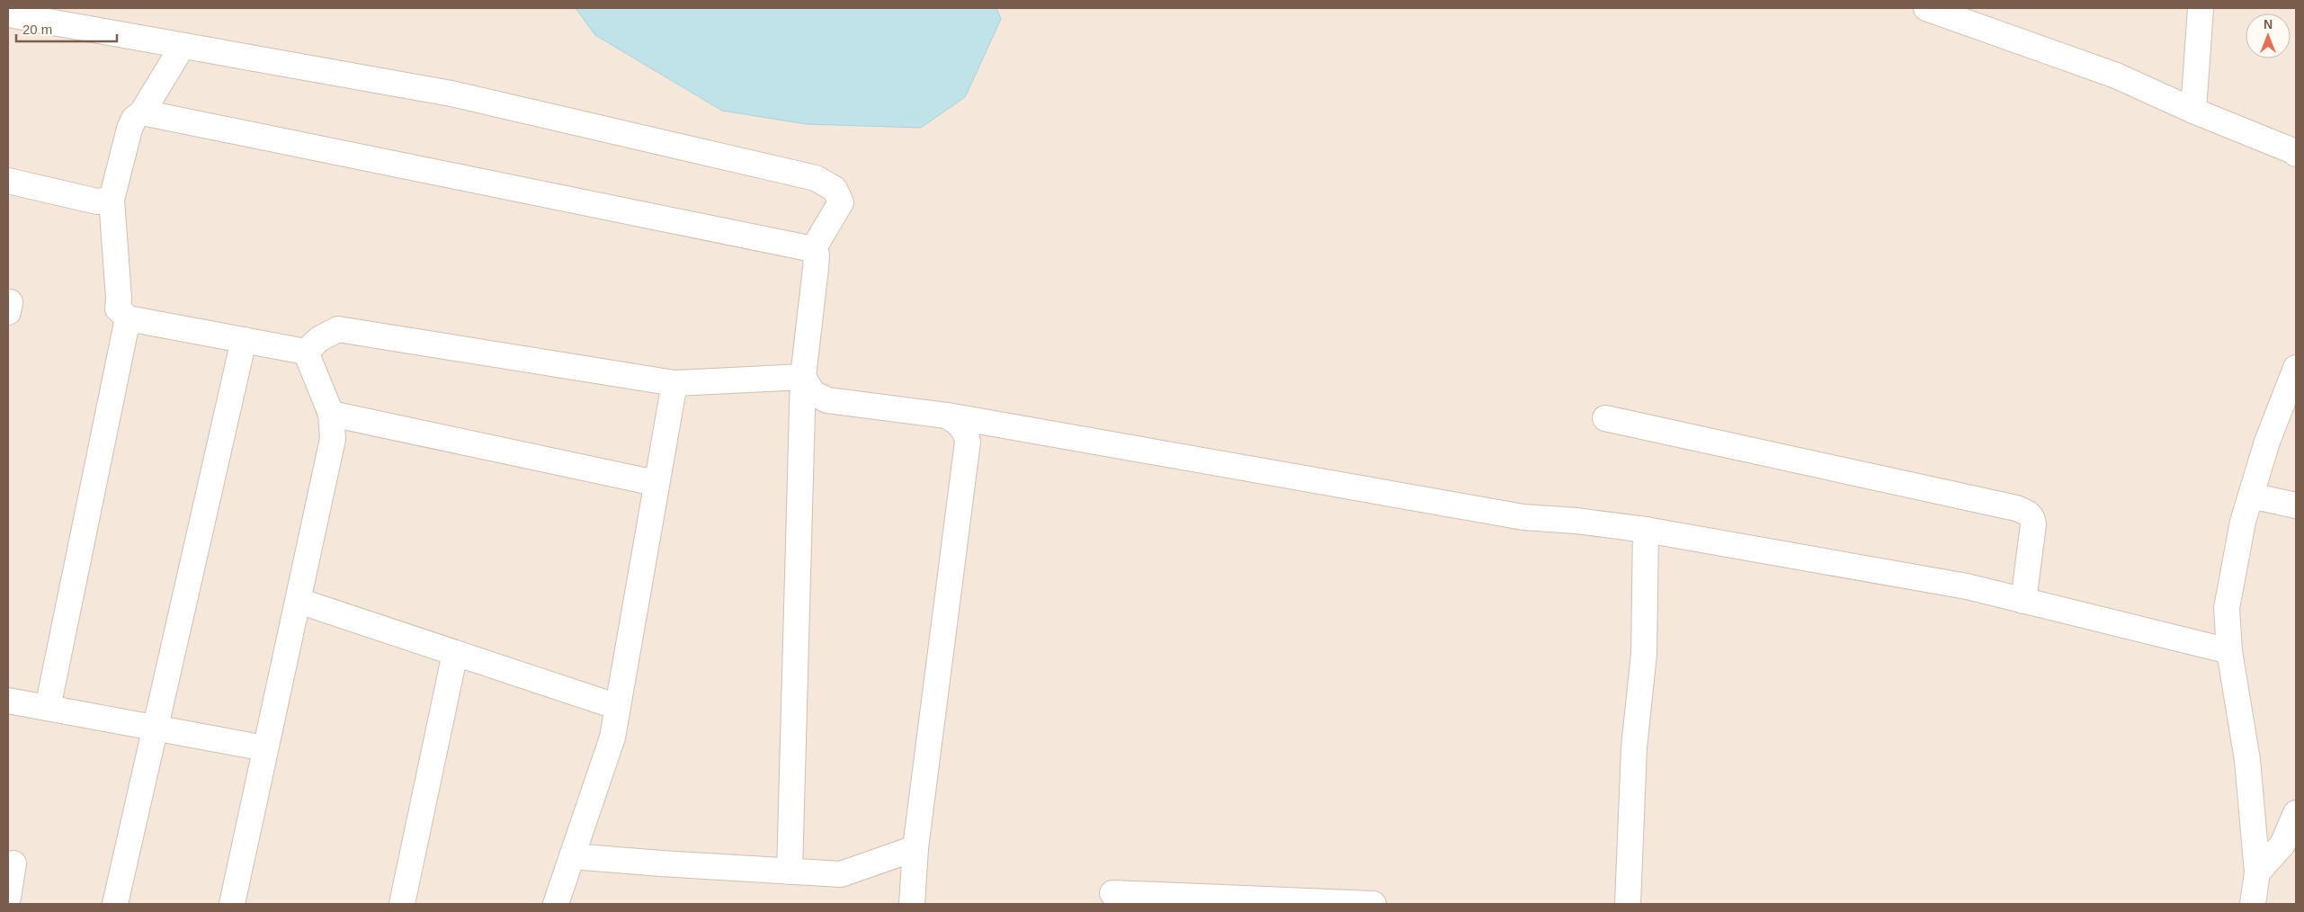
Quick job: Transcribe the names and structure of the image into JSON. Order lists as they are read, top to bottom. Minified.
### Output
{"scale_bar":"20 m","north":"top"}
